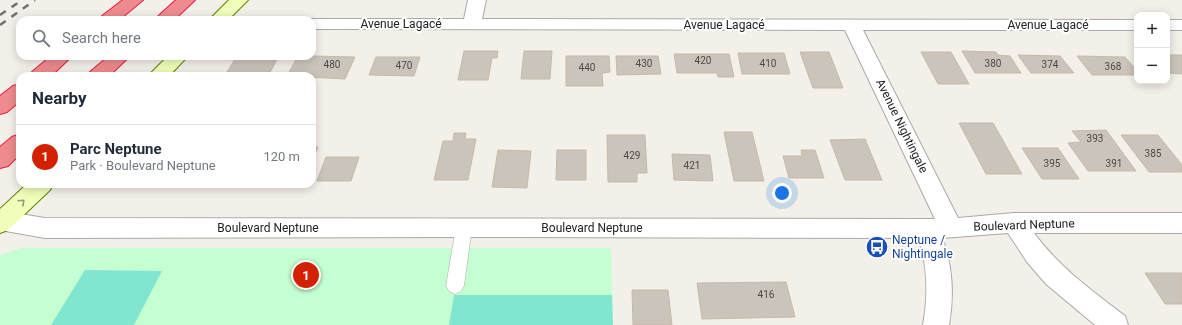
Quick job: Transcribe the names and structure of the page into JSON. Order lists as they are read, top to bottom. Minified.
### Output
{"streets":{"street":["Avenue Lagacé","Avenue Nightingale","Boulevard Neptune"]},"crossings":[["Avenue Lagacé","Avenue Nightingale"],["Avenue Nightingale","Boulevard Neptune"]],"places":{"bus stop":["Neptune / Nightingale"]},"house_numbers":["420","430","410","380","480","374","470","368","440","393","385","429","395","391","421","416"],"page":{"map_buttons":["+","−"],"search":"Search here","heading":"Nearby","list":[{"mark":"1","name":"Parc Neptune","note":"Park · Boulevard Neptune","value":"120 m"}],"pins":"1"}}
